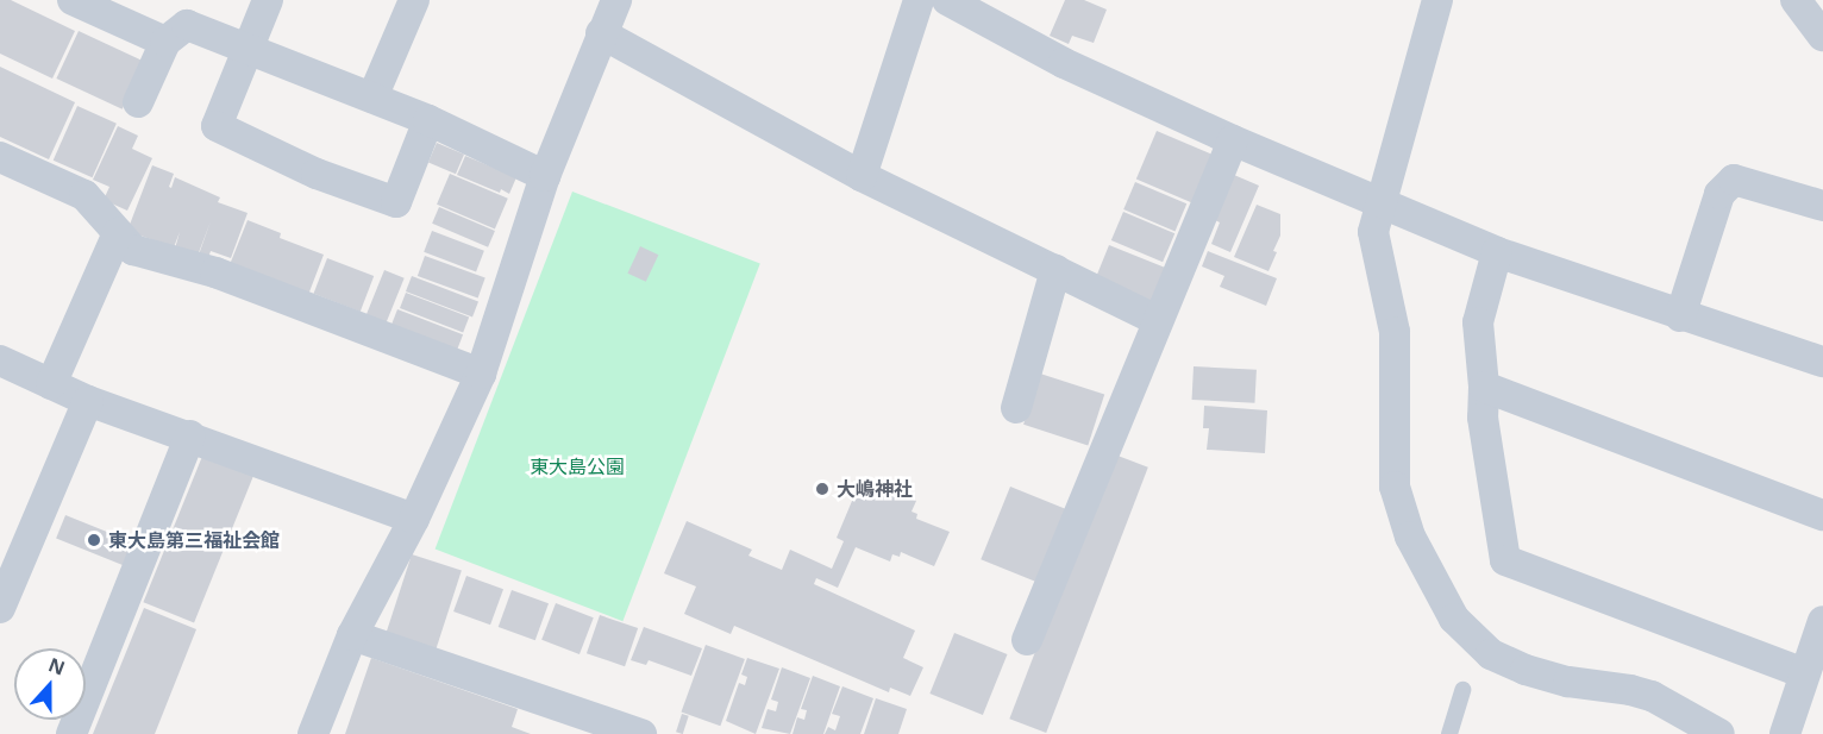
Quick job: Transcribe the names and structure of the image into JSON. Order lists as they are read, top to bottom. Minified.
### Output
{"parks":["東大島公園"],"places":["大嶋神社","東大島第三福祉会館"],"north":"top"}
